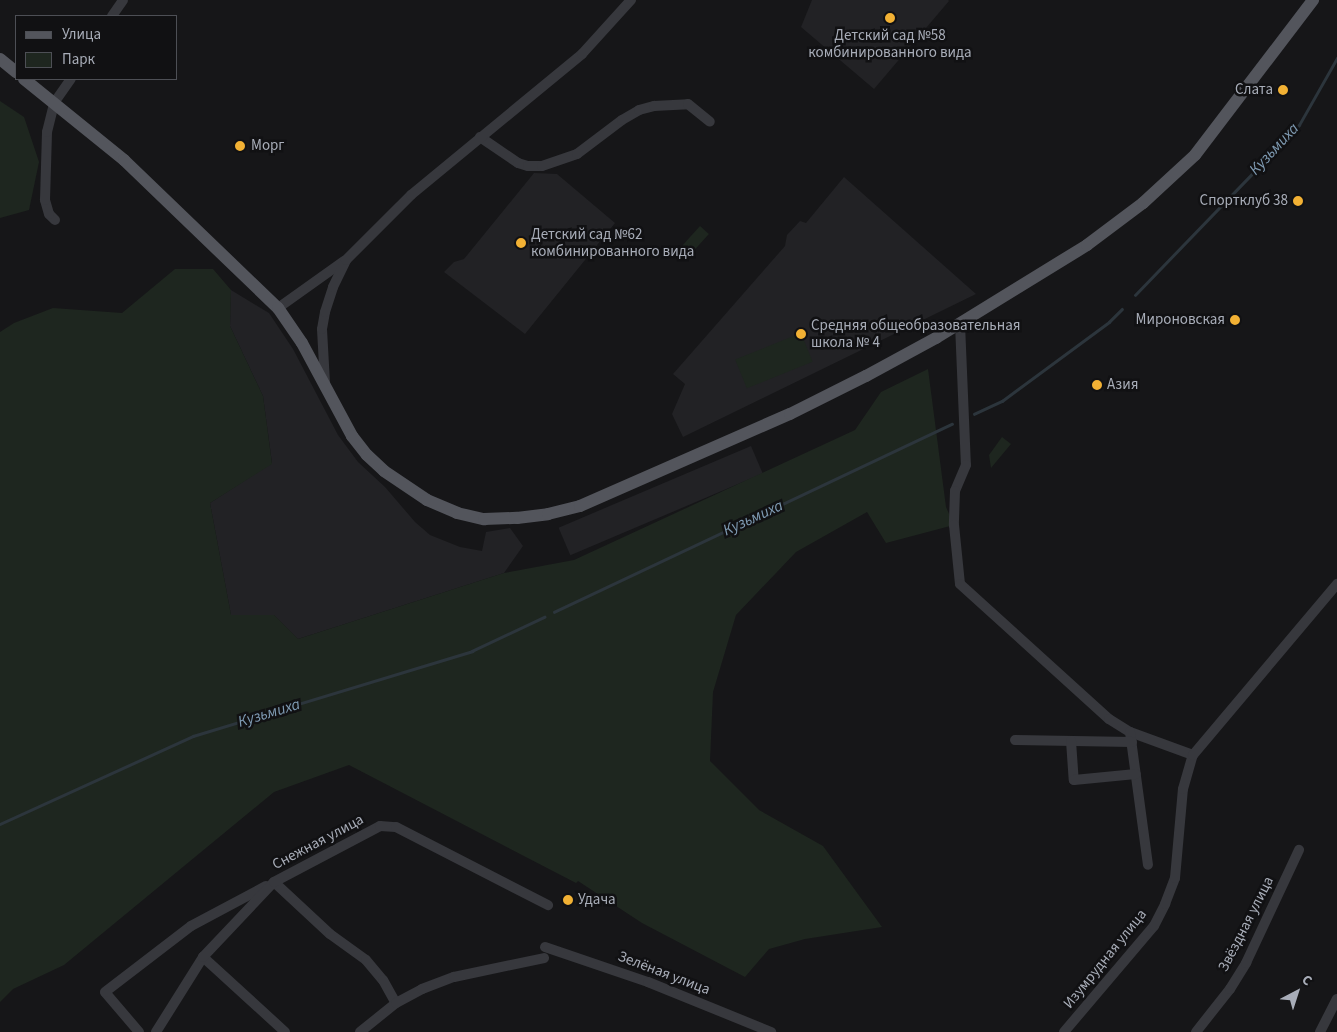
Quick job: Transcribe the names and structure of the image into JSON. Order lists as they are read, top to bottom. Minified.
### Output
{"streets":{"street":["Снежная улица","Звёздная улица","Изумрудная улица","Зелёная улица"]},"water":["Кузьмиха"],"places":["Детский сад №58 комбинированного вида","Слата","Морг","Спортклуб 38","Детский сад №62 комбинированного вида","Мироновская","Средняя общеобразовательная школа № 4","Азия","Удача"],"legend":["Улица","Парк"],"north":"top right"}
